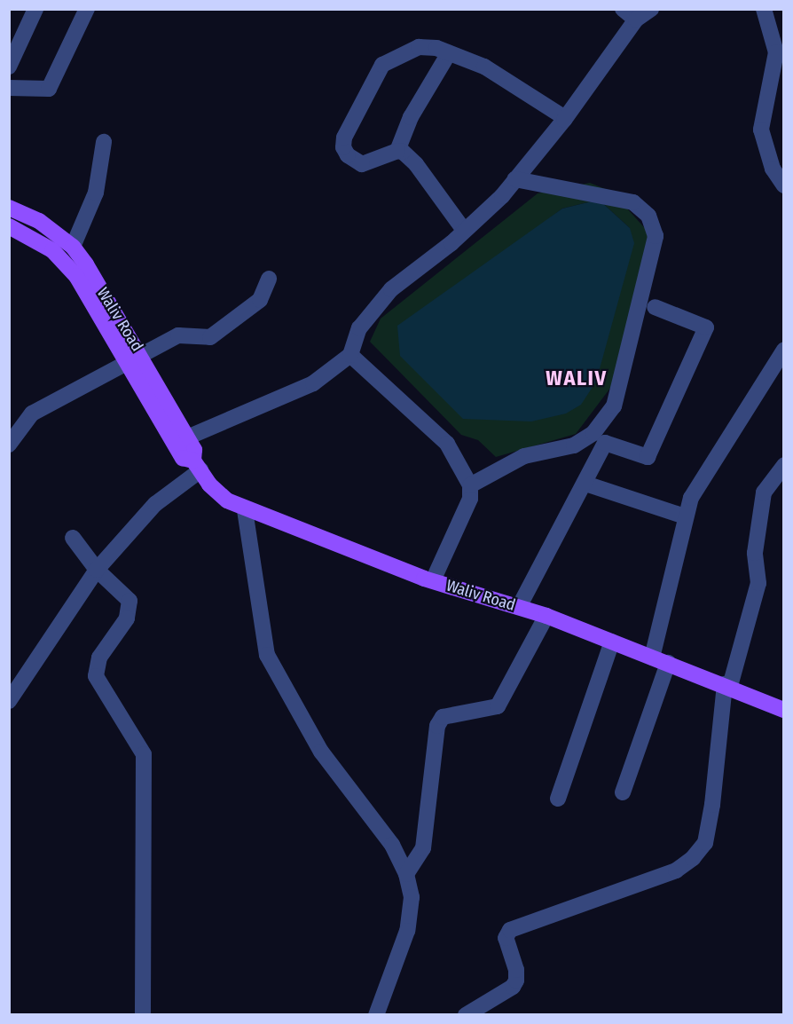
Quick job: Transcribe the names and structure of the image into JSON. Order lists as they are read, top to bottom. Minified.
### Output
{"streets":{"main road":["Waliv Road"]},"districts":["WALIV"]}
